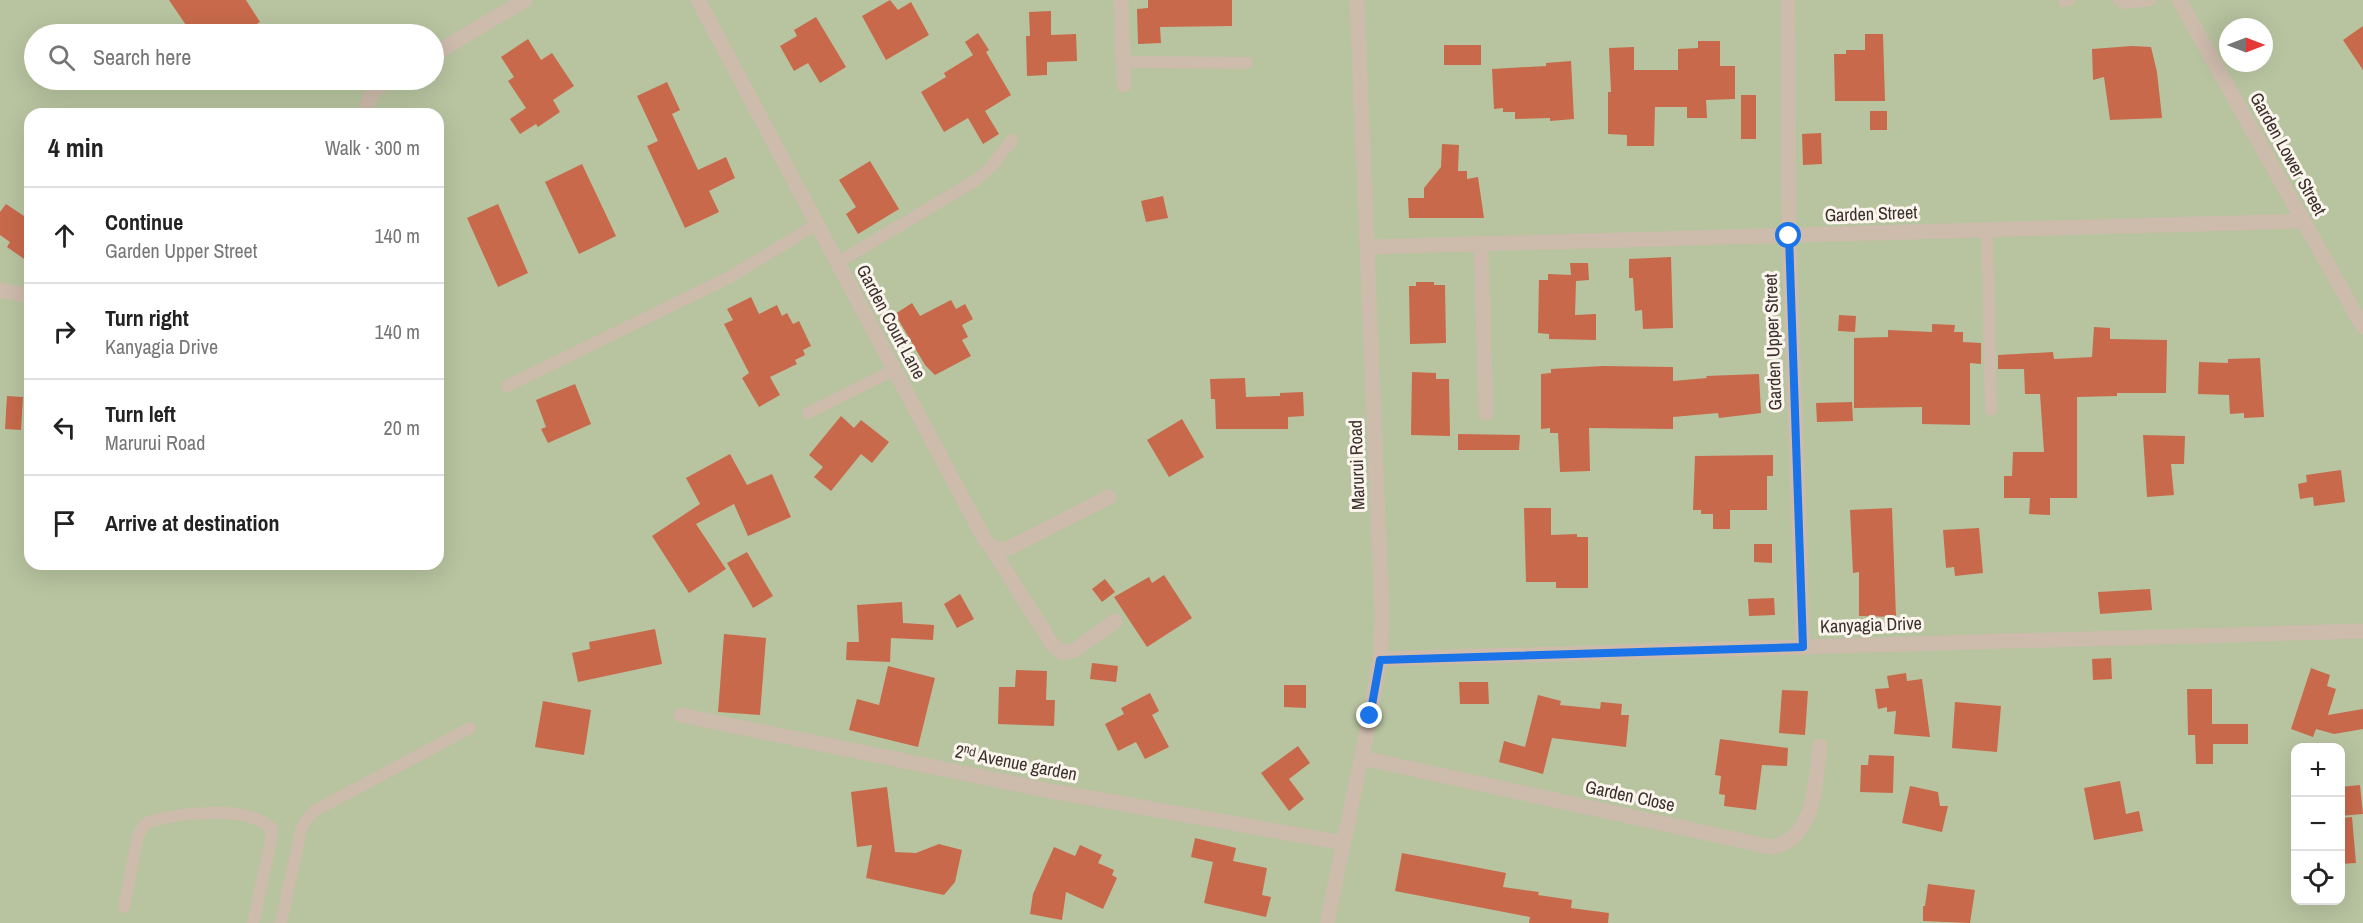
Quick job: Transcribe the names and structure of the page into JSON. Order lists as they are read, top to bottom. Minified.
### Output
{"streets":{"street":["Garden Lower Street","Garden Street","Garden Court Lane","Garden Upper Street","Marurui Road","Kanyagia Drive","2ⁿᵈ Avenue garden","Garden Close"]},"crossings":[["Garden Lower Street","Garden Street"],["Garden Street","Garden Upper Street"],["Garden Street","Marurui Road"],["Garden Upper Street","Kanyagia Drive"],["Marurui Road","Kanyagia Drive"],["Marurui Road","2ⁿᵈ Avenue garden"],["Marurui Road","Garden Close"]],"north":"right","page":{"search":"Search here","heading":["4 min","Walk · 300 m"],"list":[["Continue","Garden Upper Street","140 m"],["Turn right","Kanyagia Drive","140 m"],["Turn left","Marurui Road","20 m"],"Arrive at destination"],"map_buttons":["+","−"]}}
